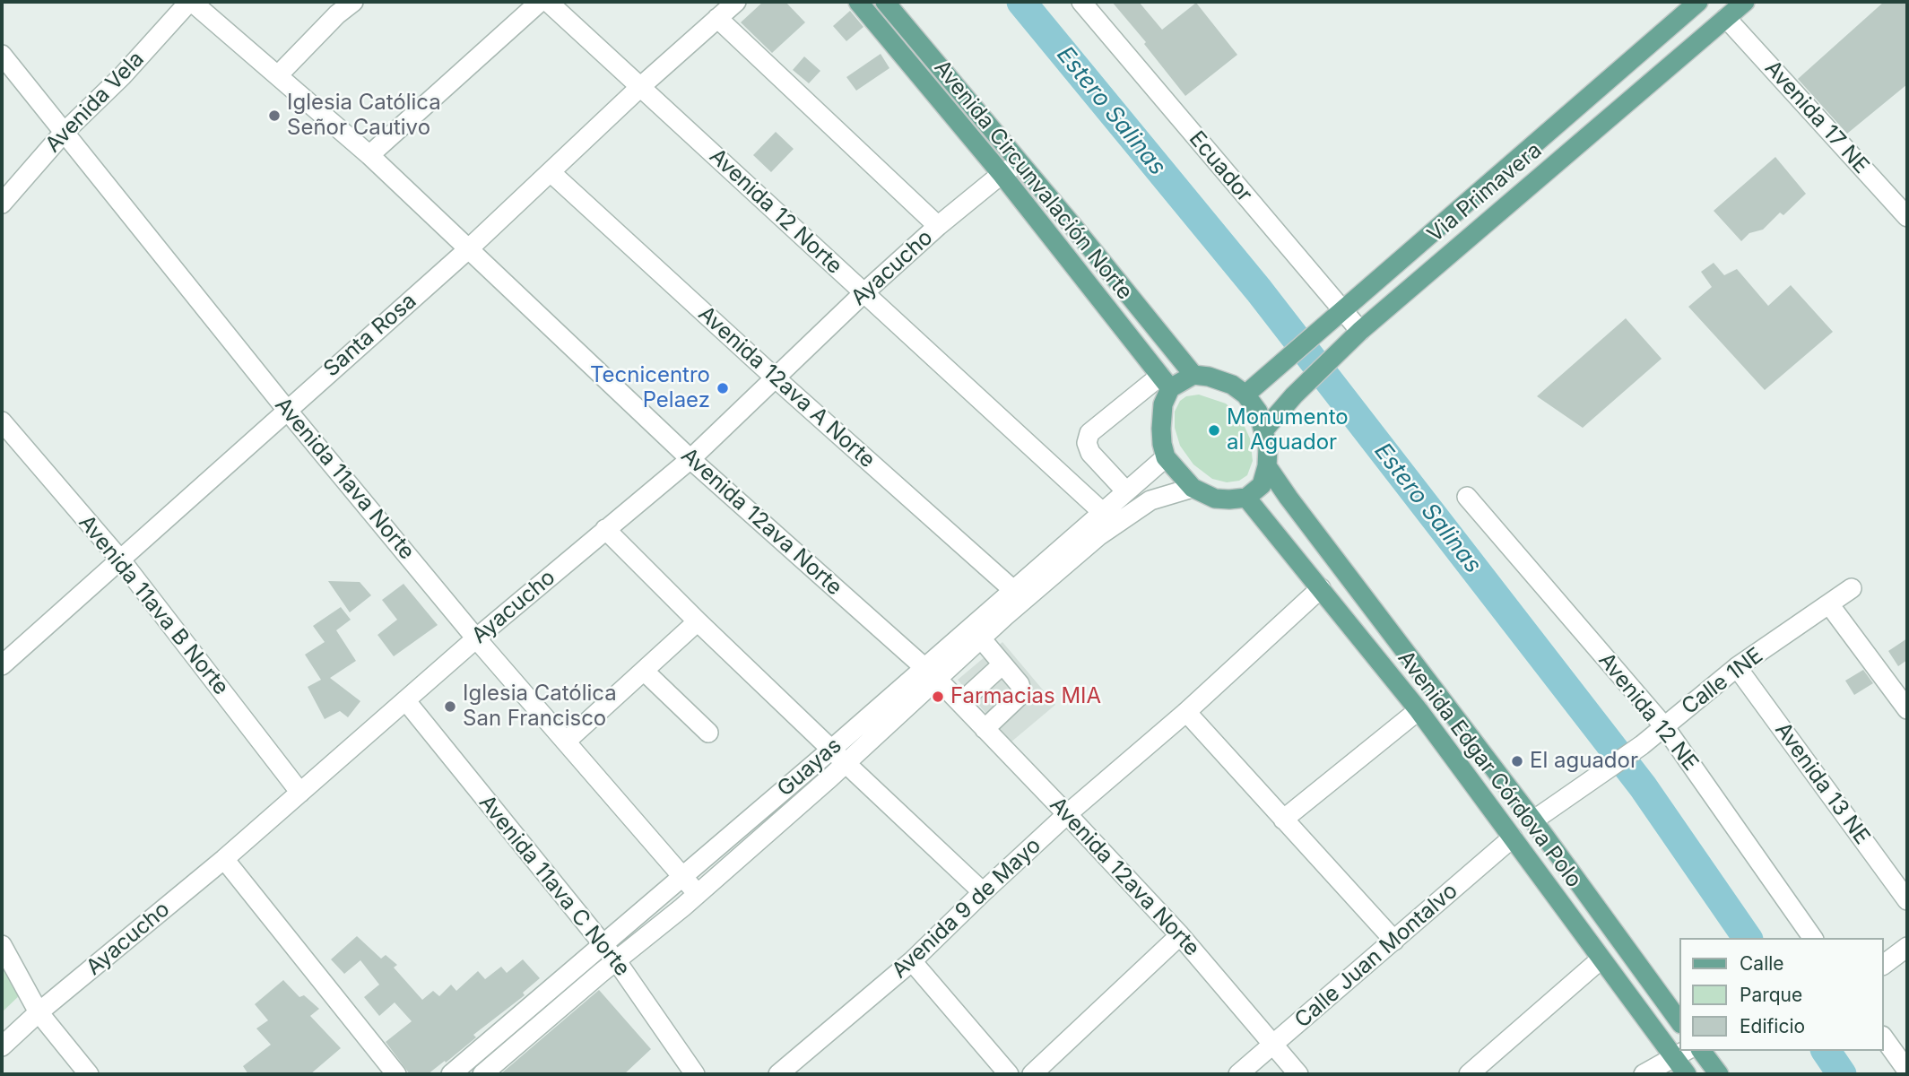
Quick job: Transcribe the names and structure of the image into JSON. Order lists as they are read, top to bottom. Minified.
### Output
{"streets":{"main road":["Avenida Circunvalación Norte","Via Primavera","Avenida Edgar Córdova Polo"],"street":["Avenida Vela","Avenida 17 NE","Ecuador","Avenida 12 Norte","Ayacucho","Santa Rosa","Avenida 12ava A Norte","Avenida 11ava Norte","Avenida 12ava Norte","Avenida 11ava B Norte","Calle 1NE","Avenida 12 NE","Guayas","Avenida 13 NE","Avenida 11ava C Norte","Avenida 9 de Mayo","Calle Juan Montalvo"]},"crossings":[["Avenida Vela","Avenida 11ava Norte"],["Avenida Vela","Avenida 12ava Norte"],["Avenida 17 NE","Via Primavera"],["Ecuador","Via Primavera"],["Avenida Circunvalación Norte","Via Primavera"],["Avenida Circunvalación Norte","Ayacucho"],["Avenida Circunvalación Norte","Guayas"],["Avenida Circunvalación Norte","Avenida Edgar Córdova Polo"],["Via Primavera","Guayas"],["Via Primavera","Avenida Edgar Córdova Polo"],["Avenida 12 Norte","Ayacucho"],["Avenida 12 Norte","Santa Rosa"],["Avenida 12 Norte","Guayas"],["Ayacucho","Avenida 12ava A Norte"],["Ayacucho","Avenida 11ava Norte"],["Ayacucho","Avenida 12ava Norte"],["Ayacucho","Avenida 11ava B Norte"],["Ayacucho","Avenida 11ava C Norte"],["Santa Rosa","Avenida 12ava A Norte"],["Santa Rosa","Avenida 11ava Norte"],["Santa Rosa","Avenida 12ava Norte"],["Santa Rosa","Avenida 11ava B Norte"],["Avenida 12ava A Norte","Guayas"],["Avenida 11ava Norte","Guayas"],["Avenida 12ava Norte","Guayas"],["Avenida 12ava Norte","Avenida 9 de Mayo"],["Avenida 12ava Norte","Calle Juan Montalvo"],["Calle 1NE","Avenida 12 NE"],["Calle 1NE","Avenida Edgar Córdova Polo"],["Calle 1NE","Avenida 13 NE"],["Guayas","Avenida Edgar Córdova Polo"],["Guayas","Avenida 11ava C Norte"],["Avenida Edgar Córdova Polo","Avenida 9 de Mayo"],["Avenida Edgar Córdova Polo","Calle Juan Montalvo"]],"water":["Estero Salinas"],"places":["Iglesia Católica Señor Cautivo","Tecnicentro Pelaez","Monumento al Aguador","Farmacias MIA","Iglesia Católica San Francisco","El aguador"],"legend":["Calle","Parque","Edificio"]}
